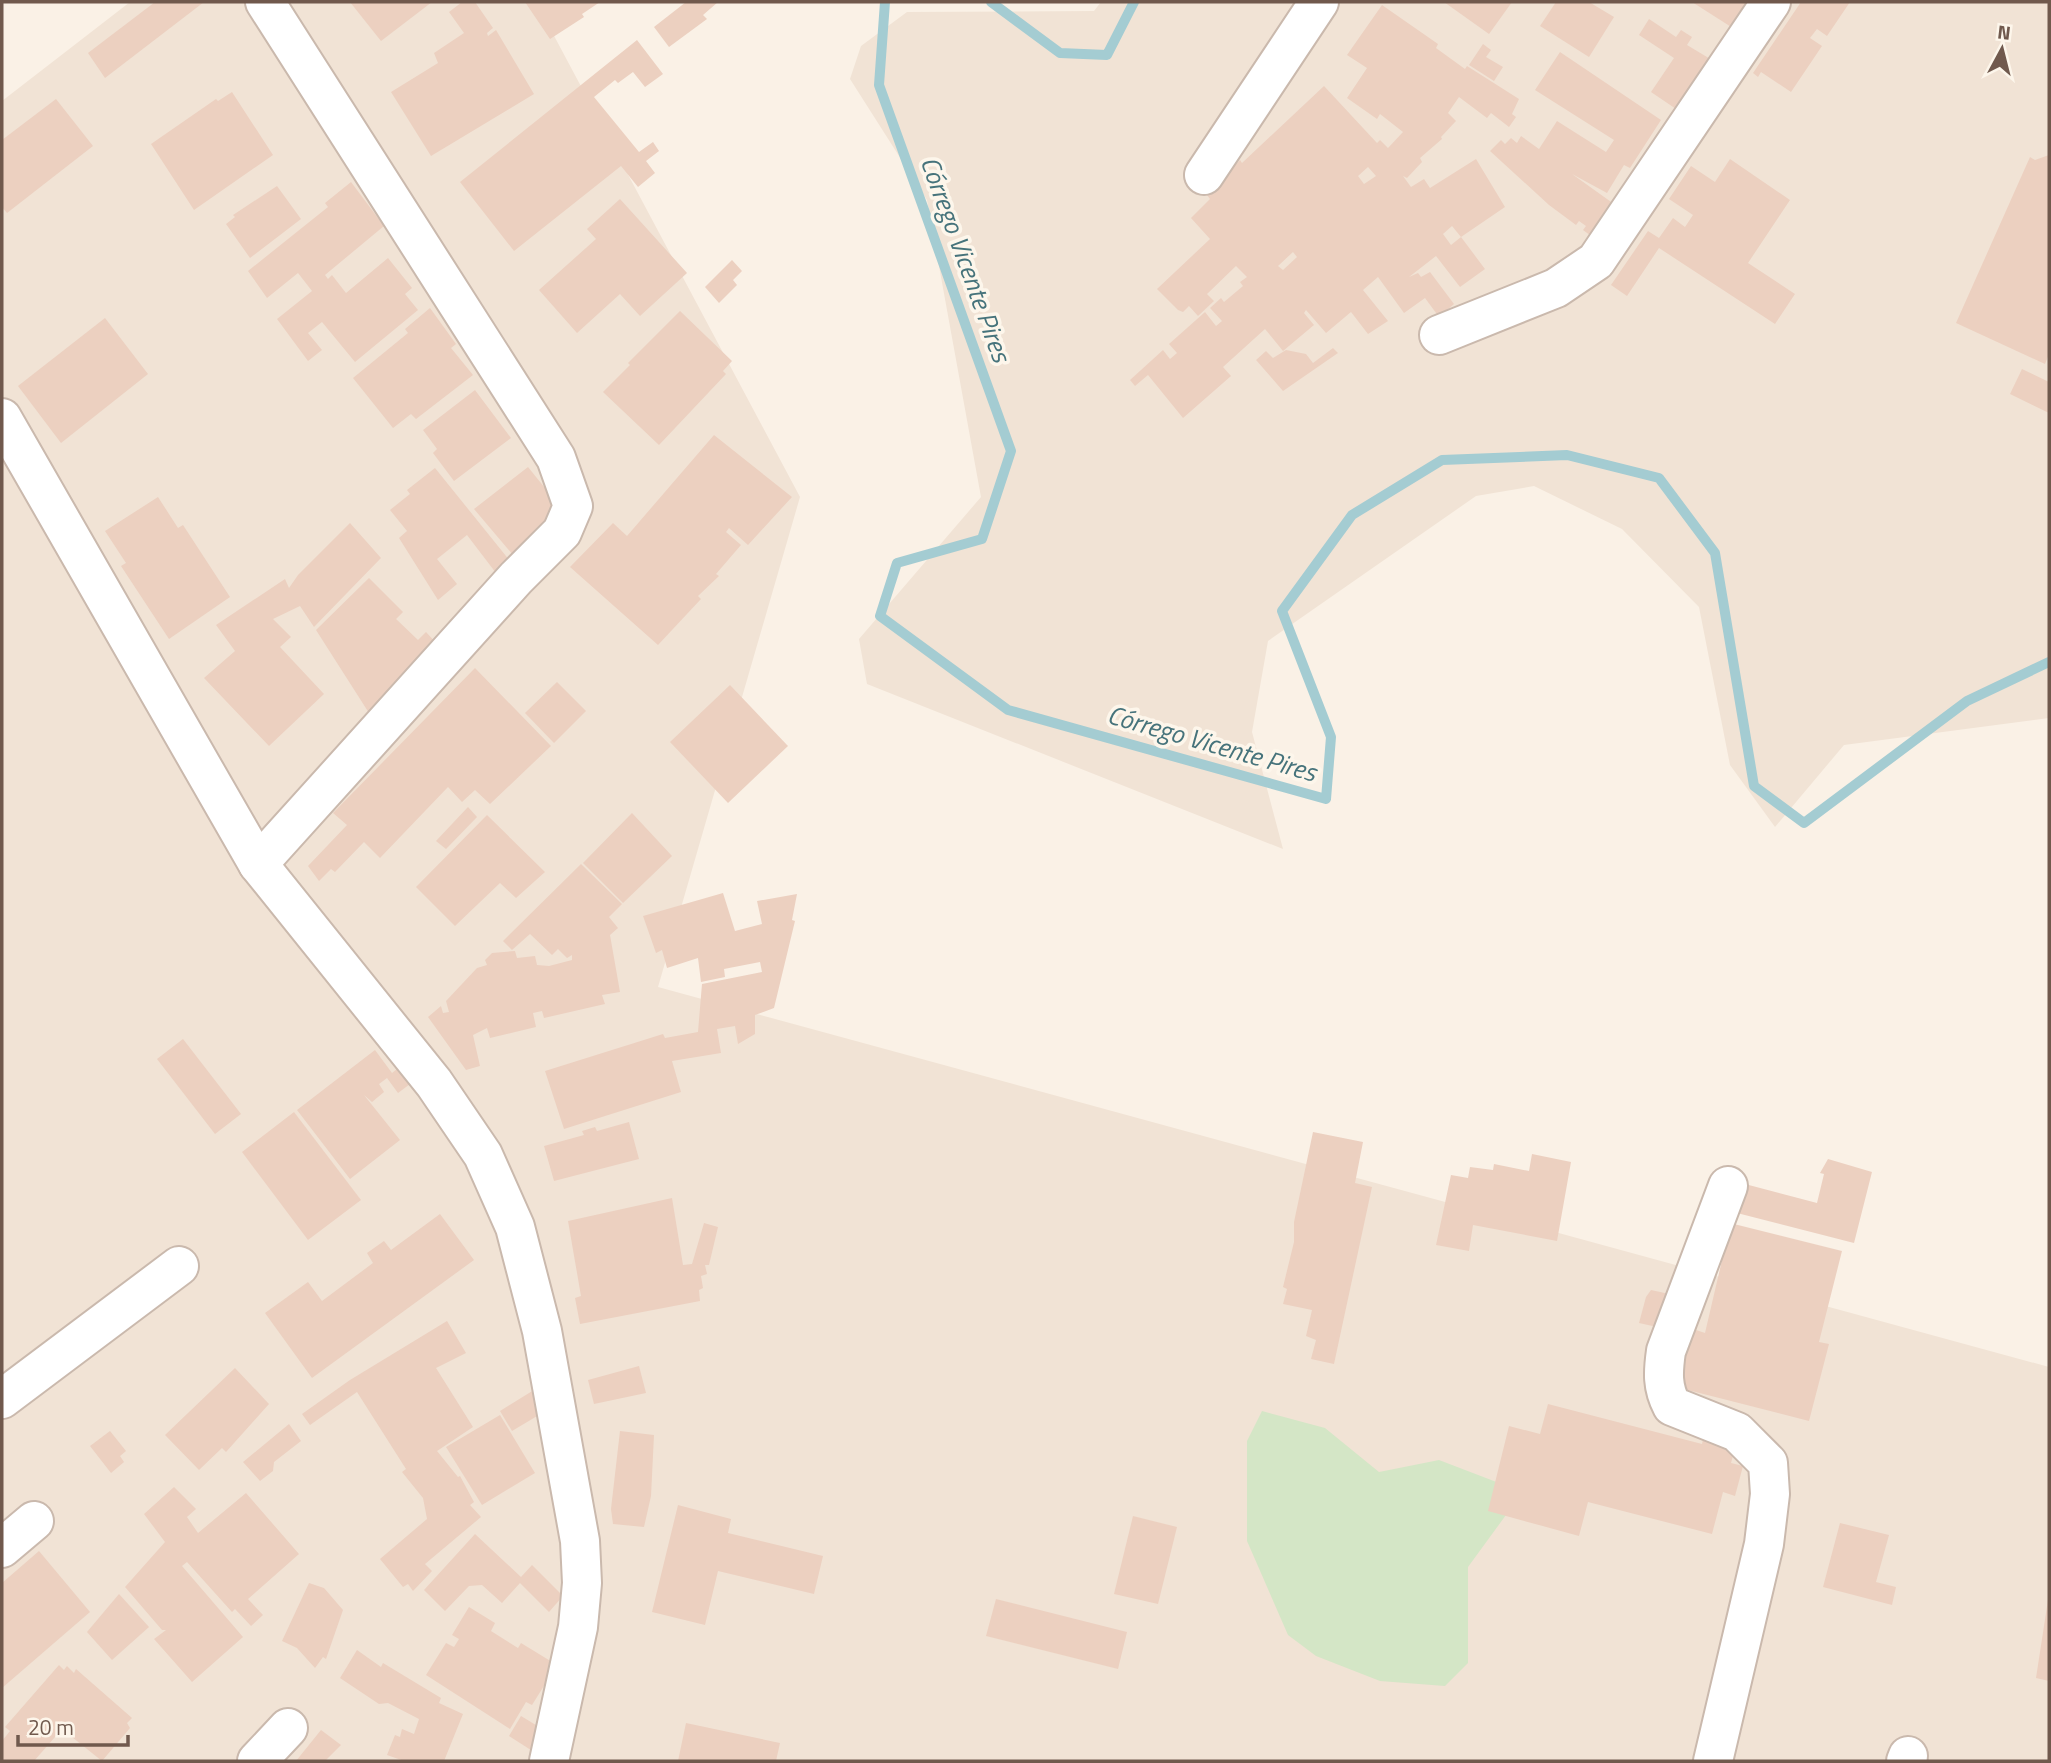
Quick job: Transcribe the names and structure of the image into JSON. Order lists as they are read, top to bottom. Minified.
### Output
{"water":["Córrego Vicente Pires"],"scale_bar":"20 m","north":"top"}
